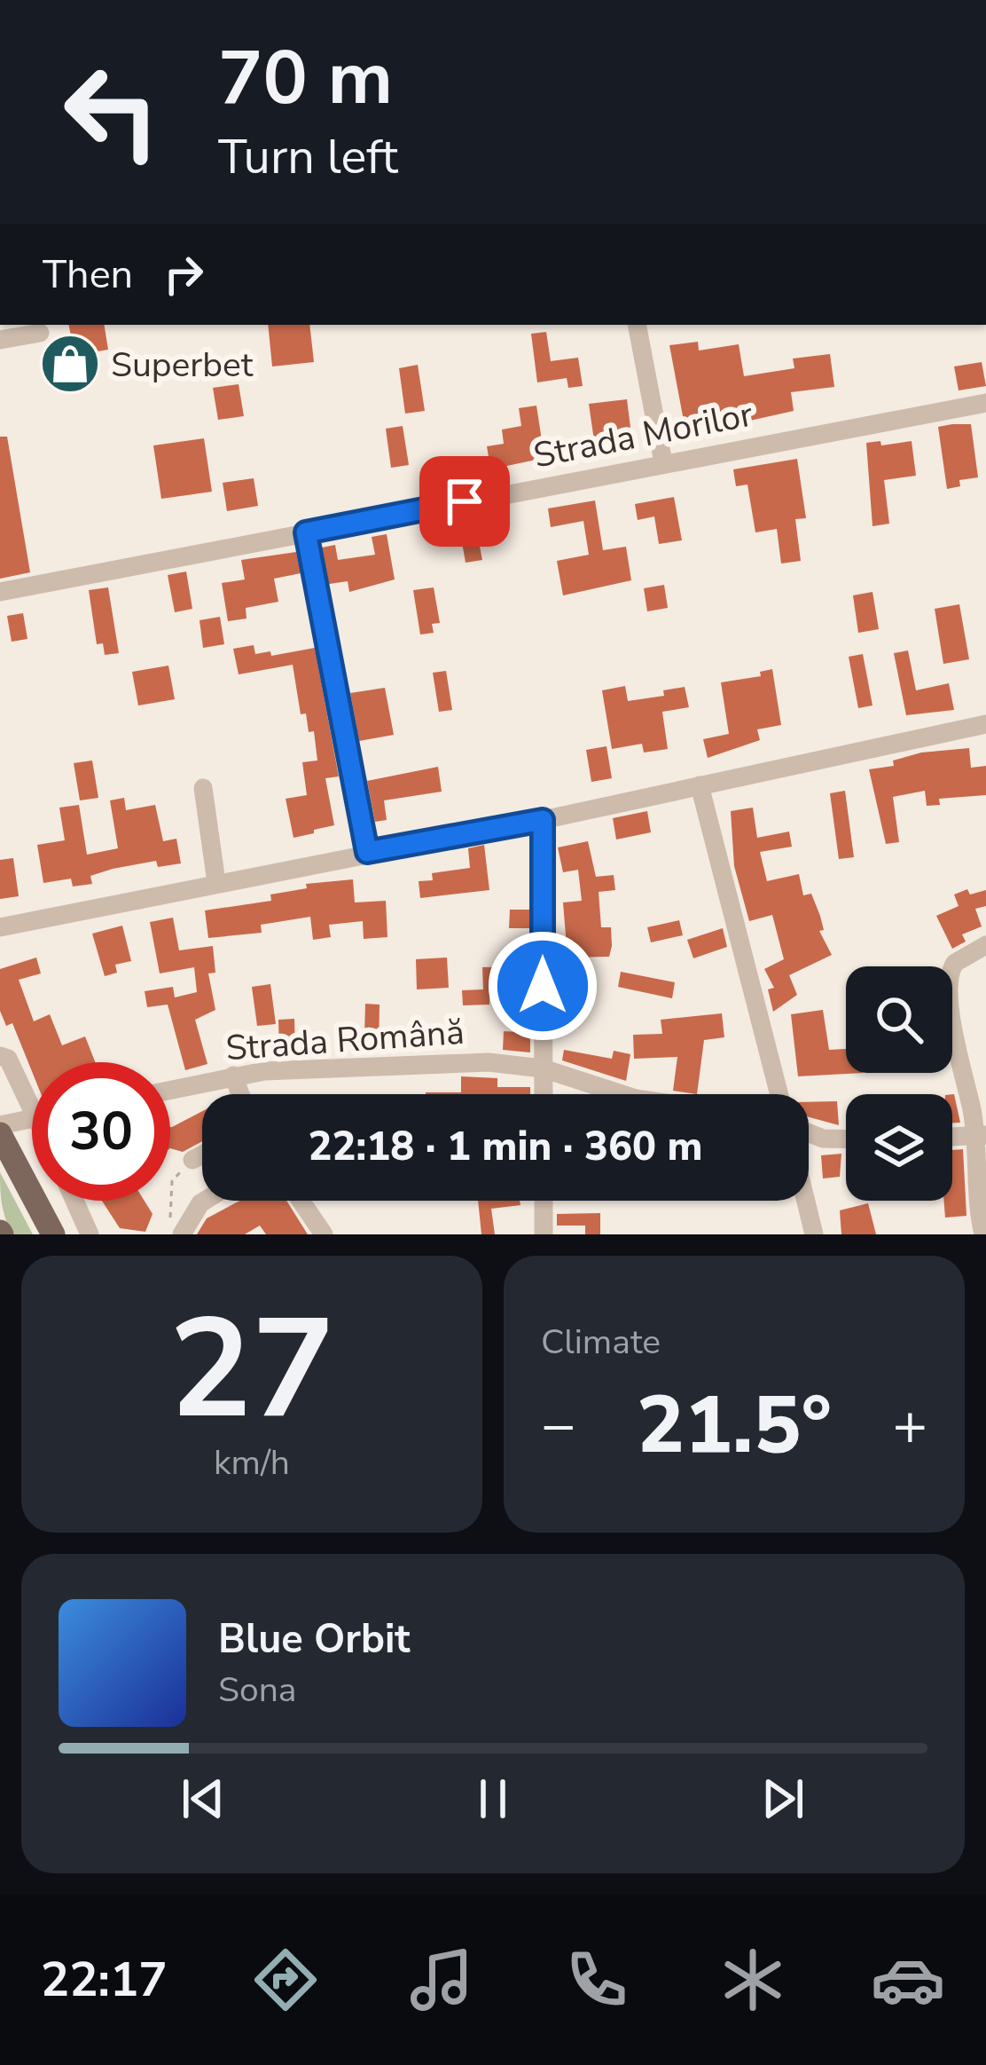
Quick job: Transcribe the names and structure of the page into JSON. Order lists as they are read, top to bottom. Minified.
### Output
{"streets":{"street":["Strada Morilor","Strada Română"]},"places":{"shop":["Superbet"]},"page":{"turn":["70 m","Turn left"],"then":"Then","limit":"30","trip":"22:18 · 1 min · 360 m","tile":[["27","km/h"],"Climate"],"heat":["−","21.5°","+"],"song":["Blue Orbit","Sona"],"tabs":"22:17"}}
